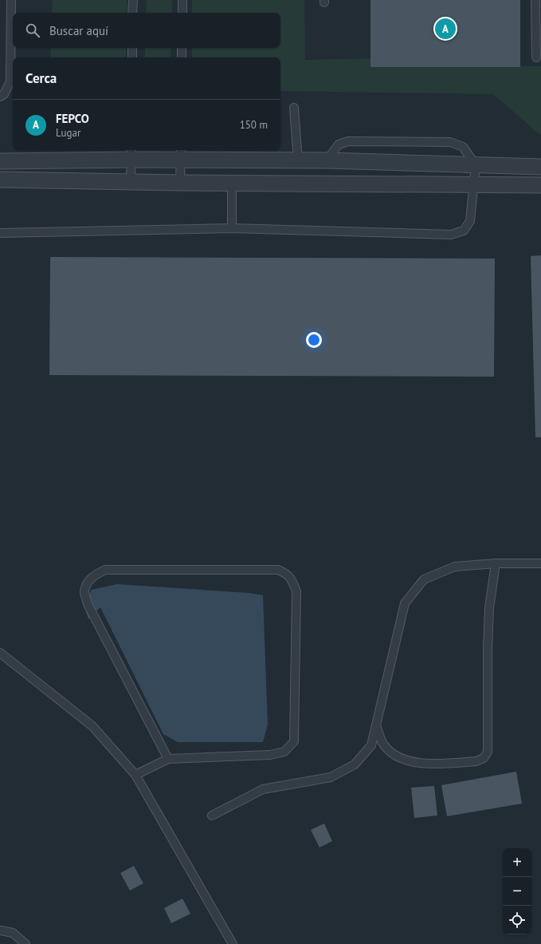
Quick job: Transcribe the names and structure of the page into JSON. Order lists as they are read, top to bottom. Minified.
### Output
{"page":{"search":"Buscar aquí","pins":"A","heading":"Cerca","list":[{"mark":"A","name":"FEPCO","note":"Lugar","value":"150 m"}],"map_buttons":["+","−"]}}
